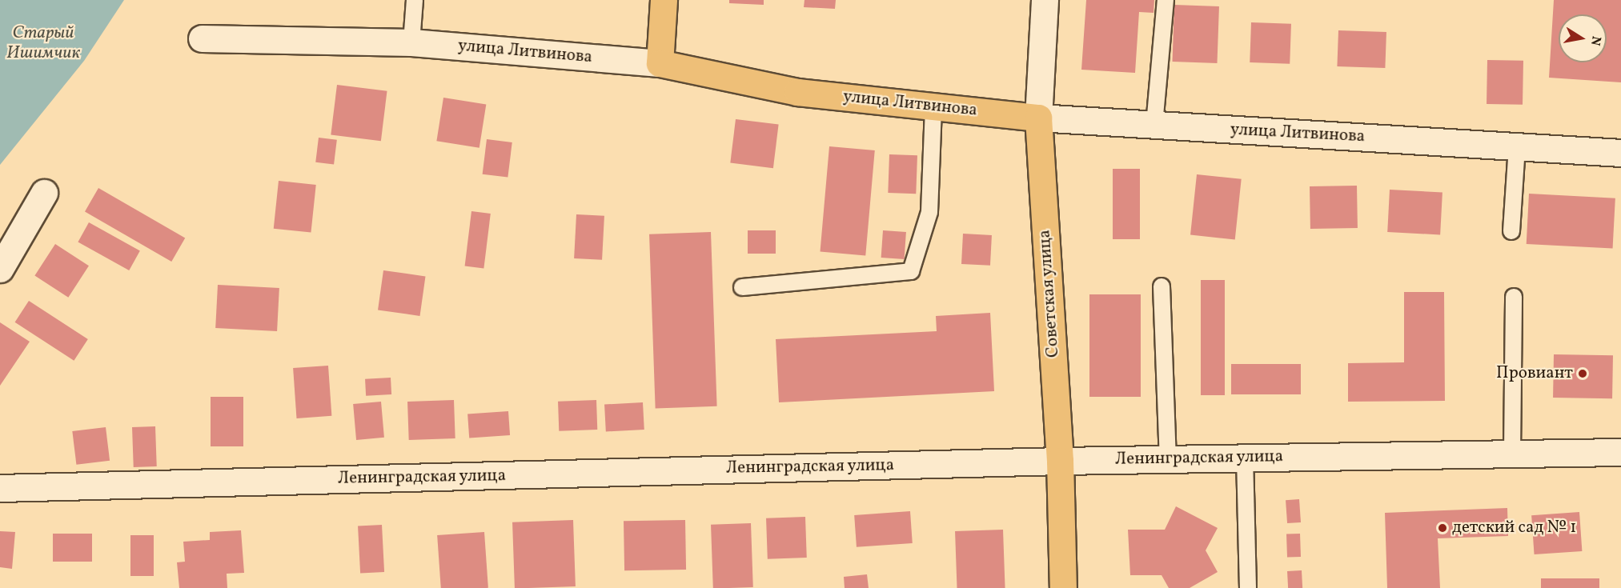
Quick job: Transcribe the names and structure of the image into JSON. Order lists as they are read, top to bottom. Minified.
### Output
{"streets":{"main road":["улица Литвинова","Советская улица"],"street":["Ленинградская улица"]},"crossings":[["улица Литвинова","Советская улица"],["Советская улица","Ленинградская улица"]],"water":["Старый Ишимчик"],"places":["Провиант","детский сад № 1"],"north":"right"}
